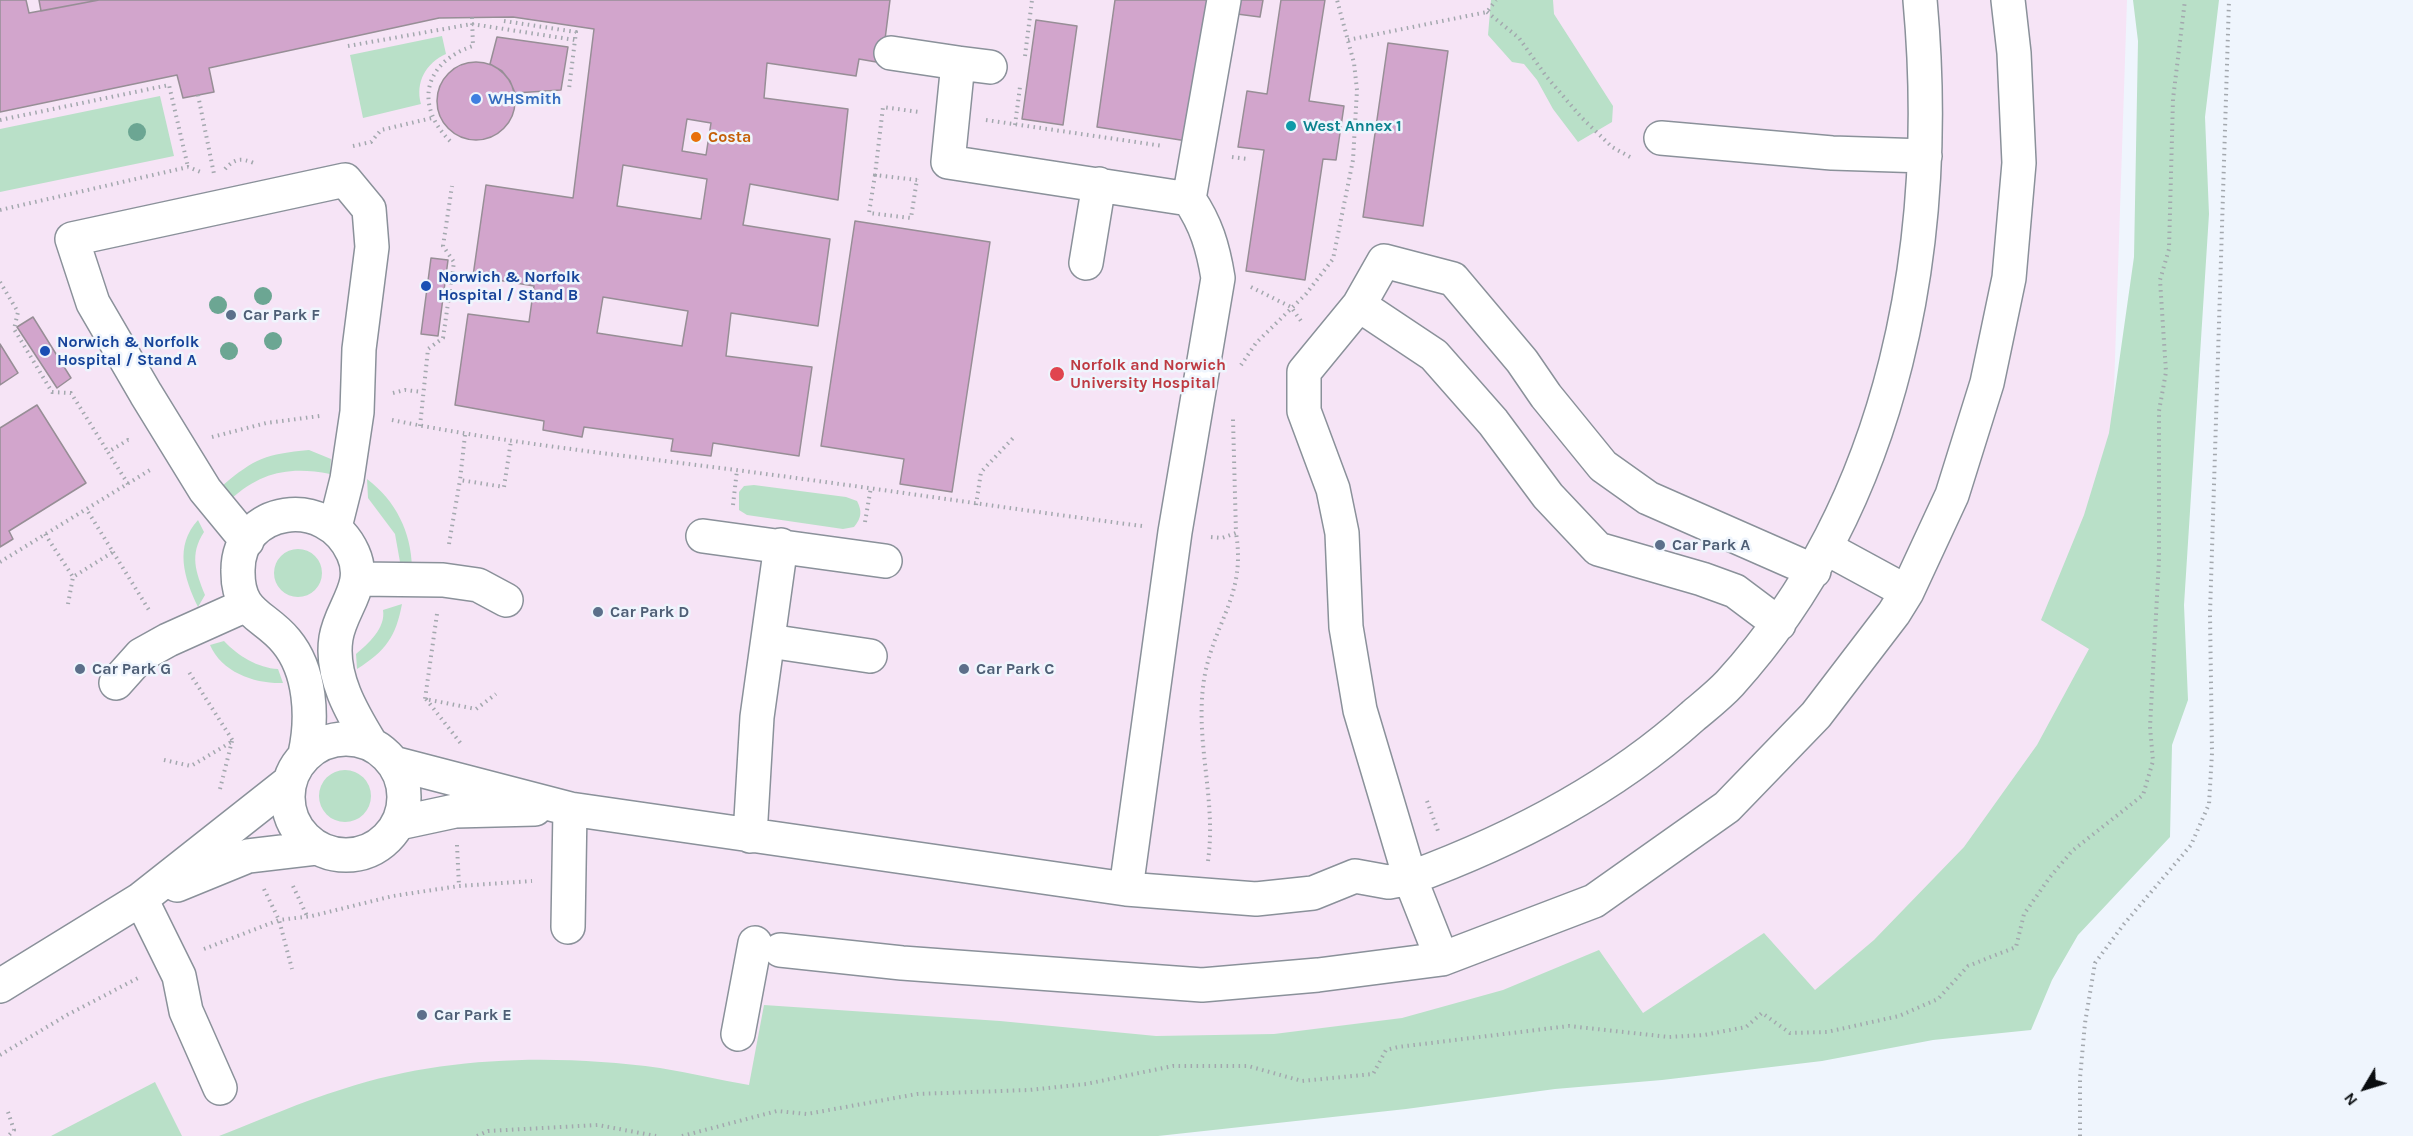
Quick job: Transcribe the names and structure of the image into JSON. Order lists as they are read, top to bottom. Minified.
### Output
{"places":["WHSmith","West Annex 1","Costa","Norwich & Norfolk Hospital / Stand B","Car Park F","Norwich & Norfolk Hospital / Stand A","Norfolk and Norwich University Hospital","Car Park A","Car Park D","Car Park G","Car Park C","Car Park E"],"north":"bottom left"}
